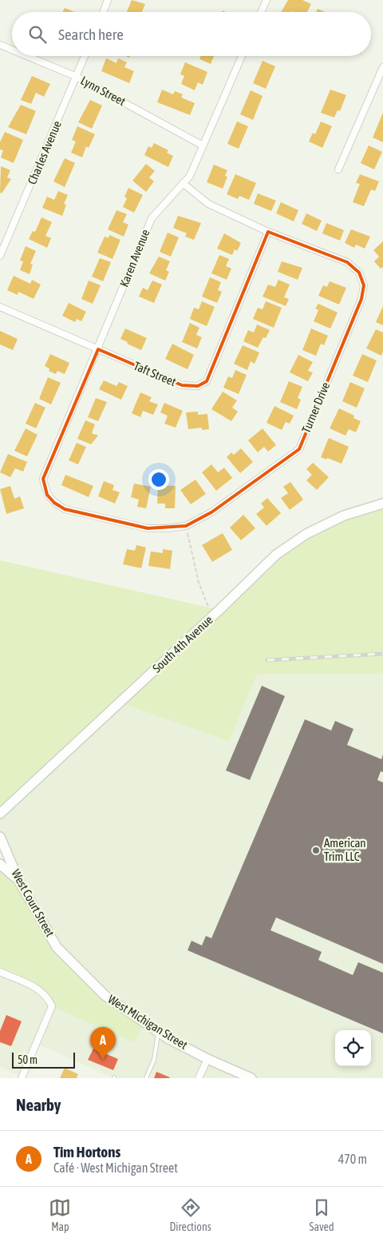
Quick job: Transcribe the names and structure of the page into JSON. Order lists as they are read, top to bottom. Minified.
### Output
{"streets":{"street":["Lynn Street","Charles Avenue","Karen Avenue","Taft Street","Turner Drive","South 4th Avenue","West Court Street","West Michigan Street"]},"crossings":[["Lynn Street","Charles Avenue"],["Lynn Street","Karen Avenue"],["Karen Avenue","Taft Street"],["Karen Avenue","Turner Drive"],["Taft Street","Turner Drive"],["West Court Street","West Michigan Street"]],"places":["American Trim LLC"],"scale_bar":"50 m","page":{"search":"Search here","pins":"A","scale":"50 m","heading":"Nearby","list":[{"mark":"A","name":"Tim Hortons","note":"Café · West Michigan Street","value":"470 m"}],"nav":["Map","Directions","Saved"]}}
